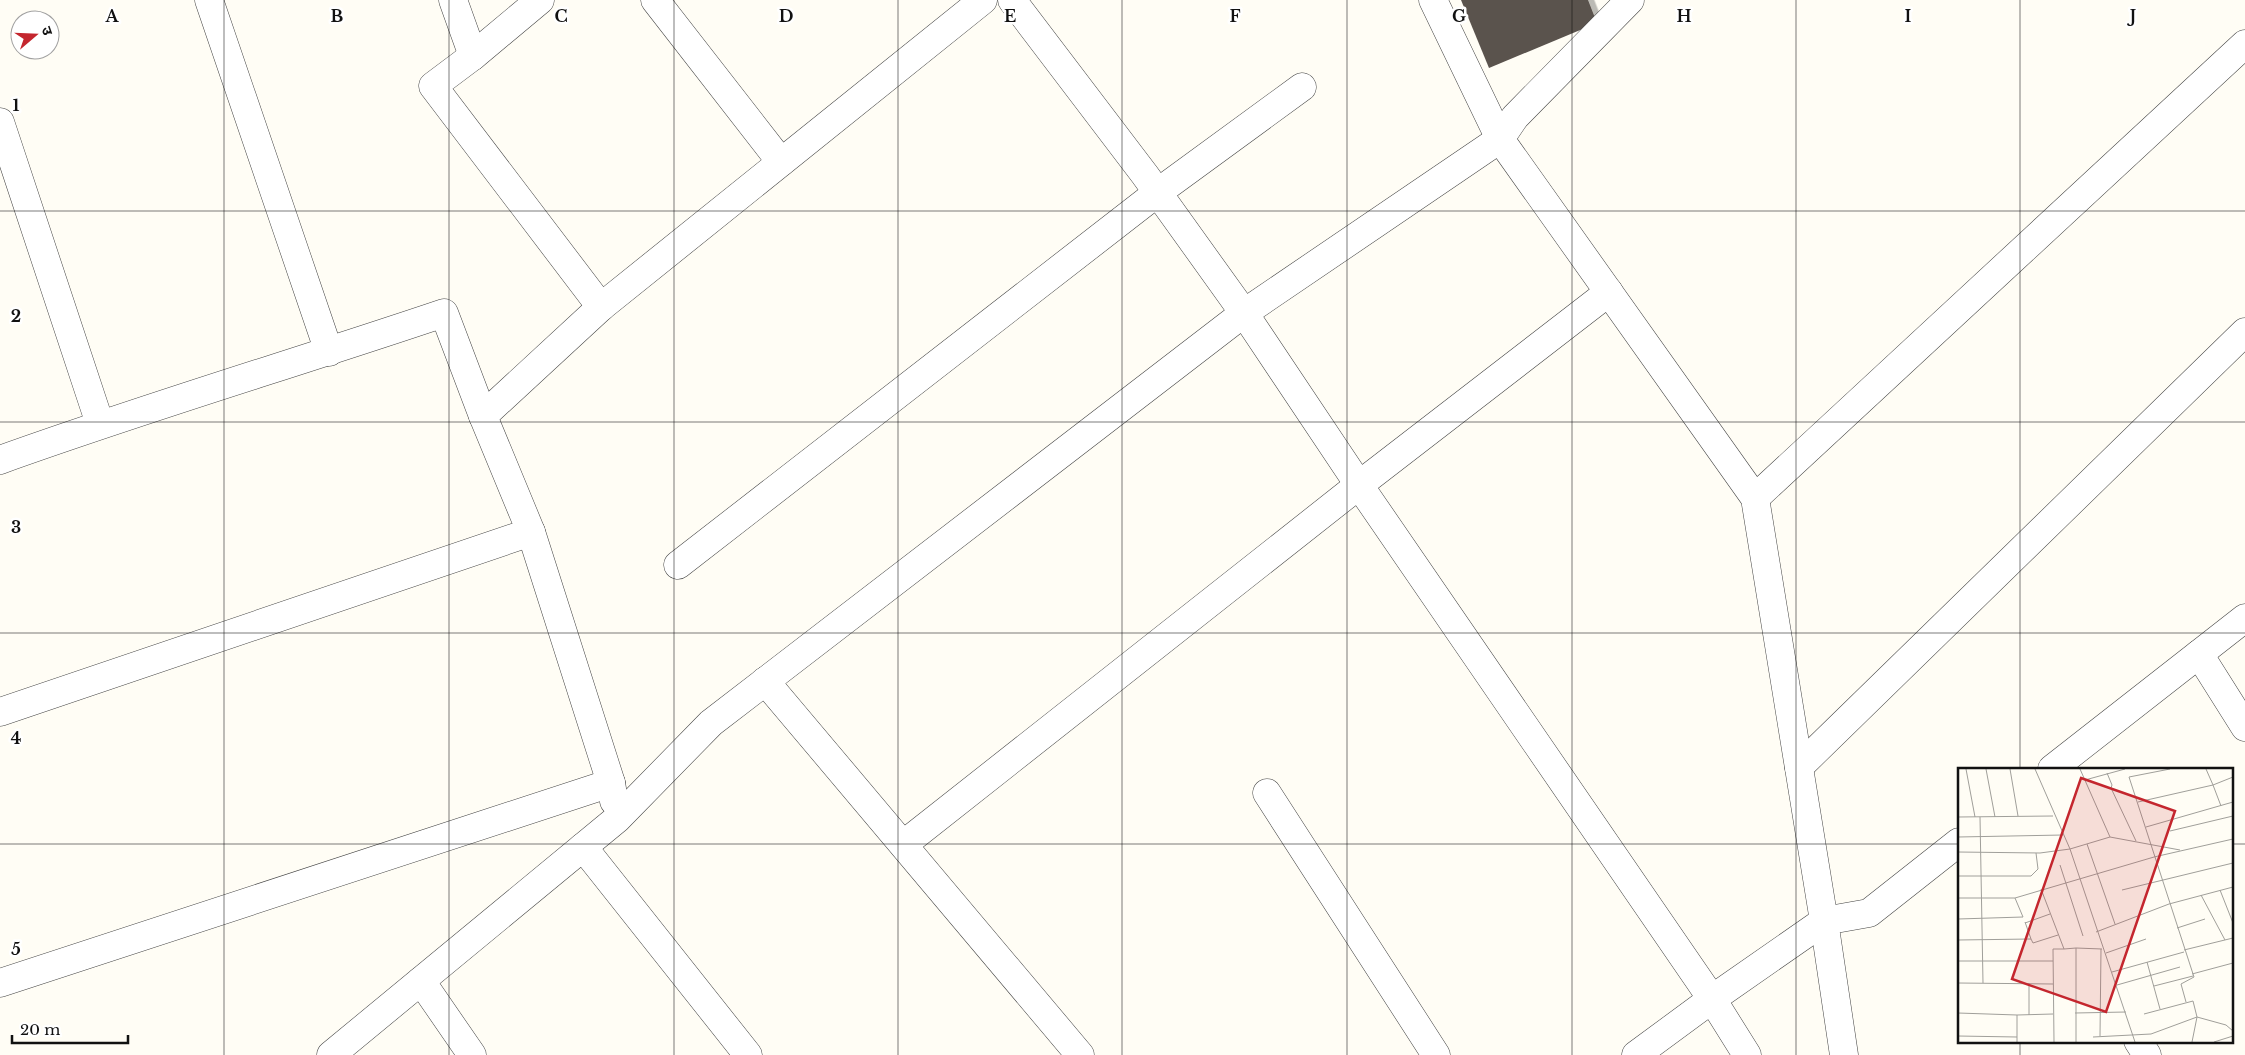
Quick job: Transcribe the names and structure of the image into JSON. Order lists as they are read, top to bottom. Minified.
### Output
{"scale_bar":"20 m","north":"right","grid":{"columns":["A","B","C","D","E","F","G","H","I","J"],"rows":["1","2","3","4","5"]}}
